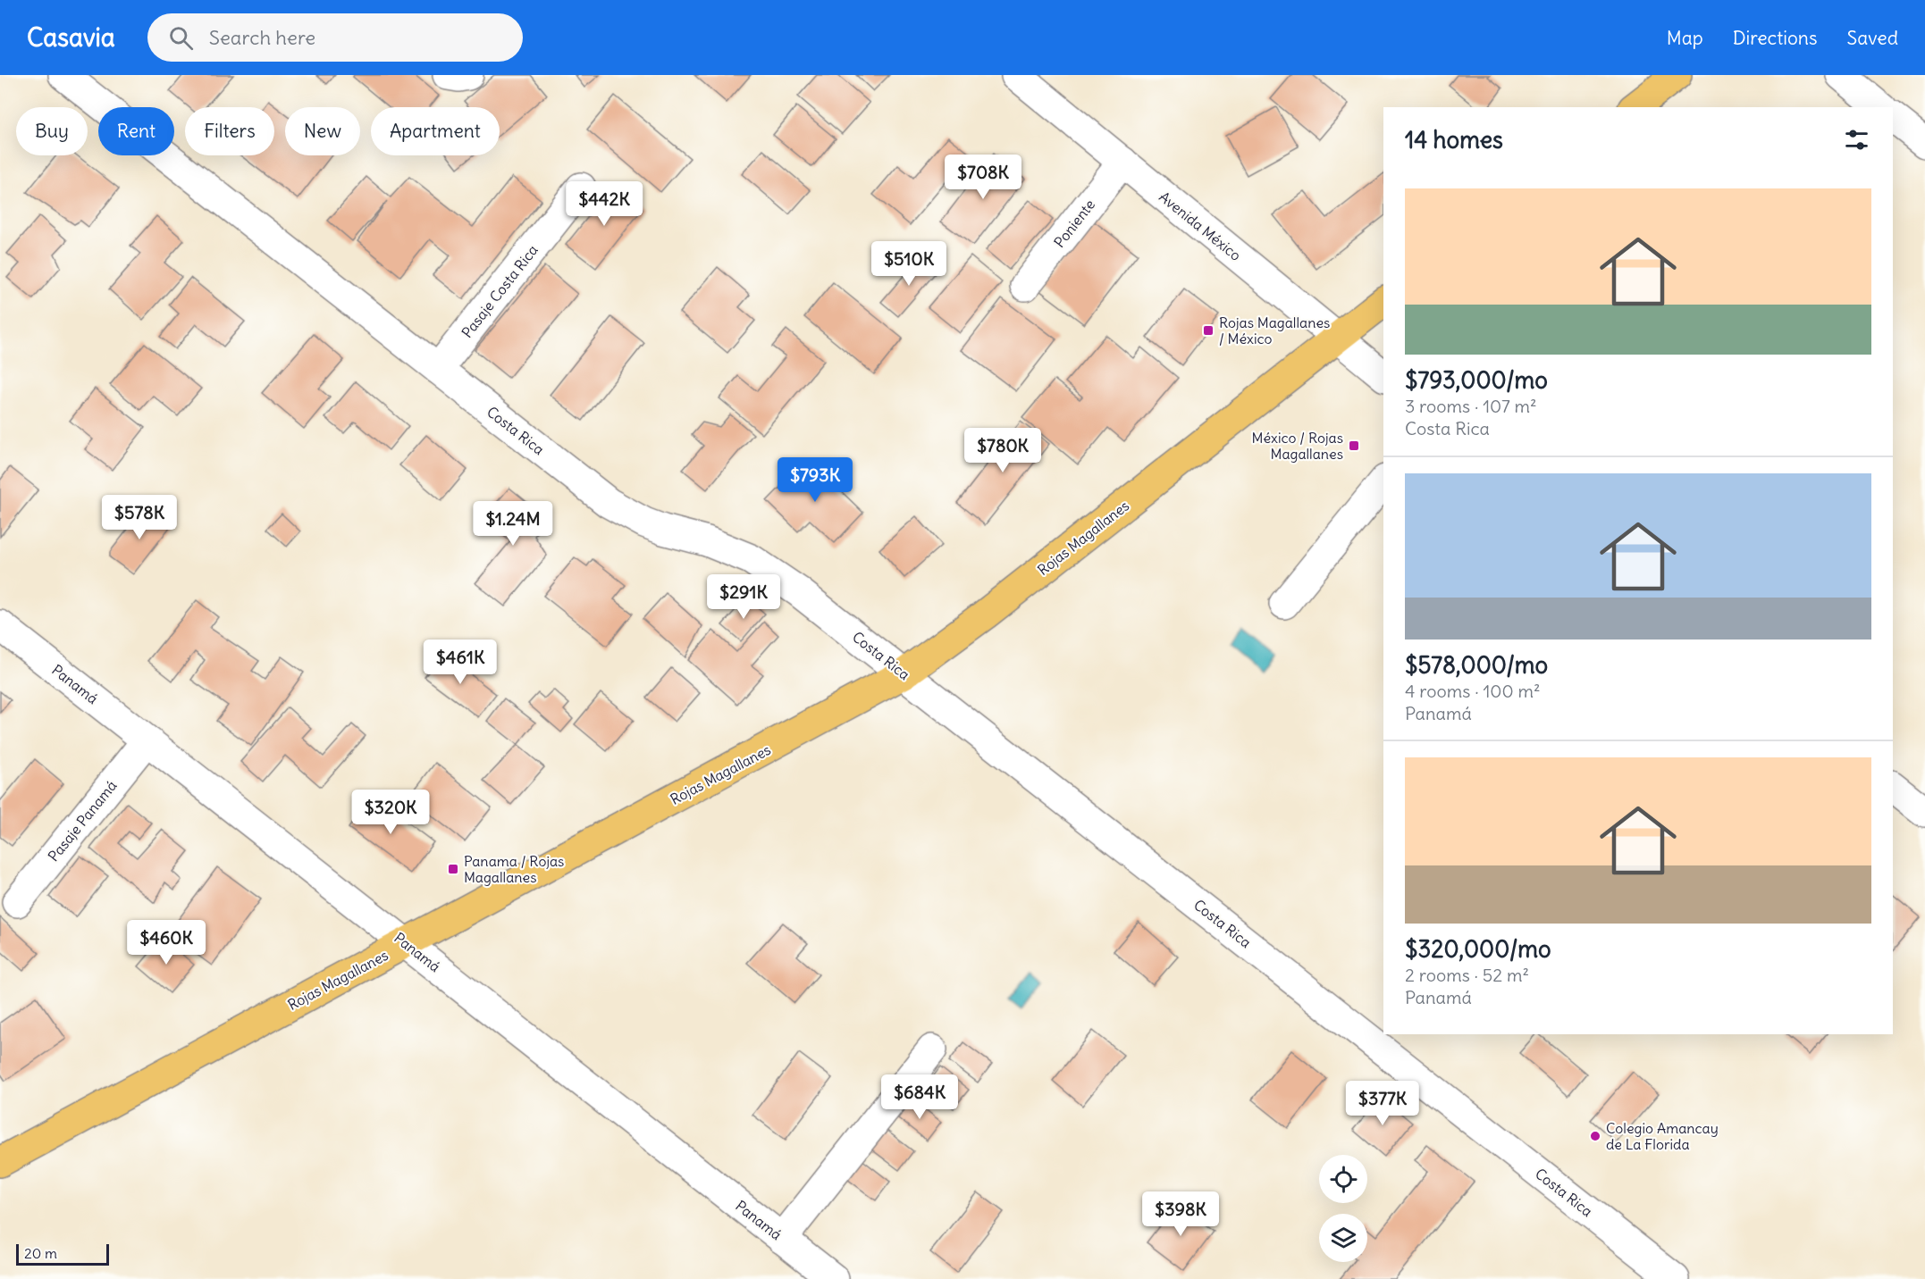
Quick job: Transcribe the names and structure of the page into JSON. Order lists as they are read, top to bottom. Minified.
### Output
{"streets":{"main road":["Rojas Magallanes"],"street":["Poniente","Avenida México","Pasaje Costa Rica","Costa Rica","Panamá","Pasaje Panamá"]},"crossings":[["Poniente","Avenida México"],["Avenida México","Rojas Magallanes"],["Pasaje Costa Rica","Costa Rica"],["Costa Rica","Rojas Magallanes"],["Rojas Magallanes","Panamá"],["Panamá","Pasaje Panamá"]],"places":{"transit":["Rojas Magallanes / México","México / Rojas Magallanes","Panama / Rojas Magallanes"],"other":["Colegio Amancay de La Florida"]},"scale_bar":"20 m","page":{"header":"Casavia","search":"Search here","nav":["Map","Directions","Saved"],"chip":["Buy","Rent","Filters","New","Apartment"],"heading":"14 homes","price":["$708K","$442K","$510K","$780K","$793K","$578K","$1.24M","$291K","$461K","$320K","$460K","$684K","$377K","$398K"],"list":[{"name":"$793,000/mo","note":"3 rooms · 107 m² · Costa Rica"},{"name":"$578,000/mo","note":"4 rooms · 100 m² · Panamá"},{"name":"$320,000/mo","note":"2 rooms · 52 m² · Panamá"}],"scale":"20 m"}}
